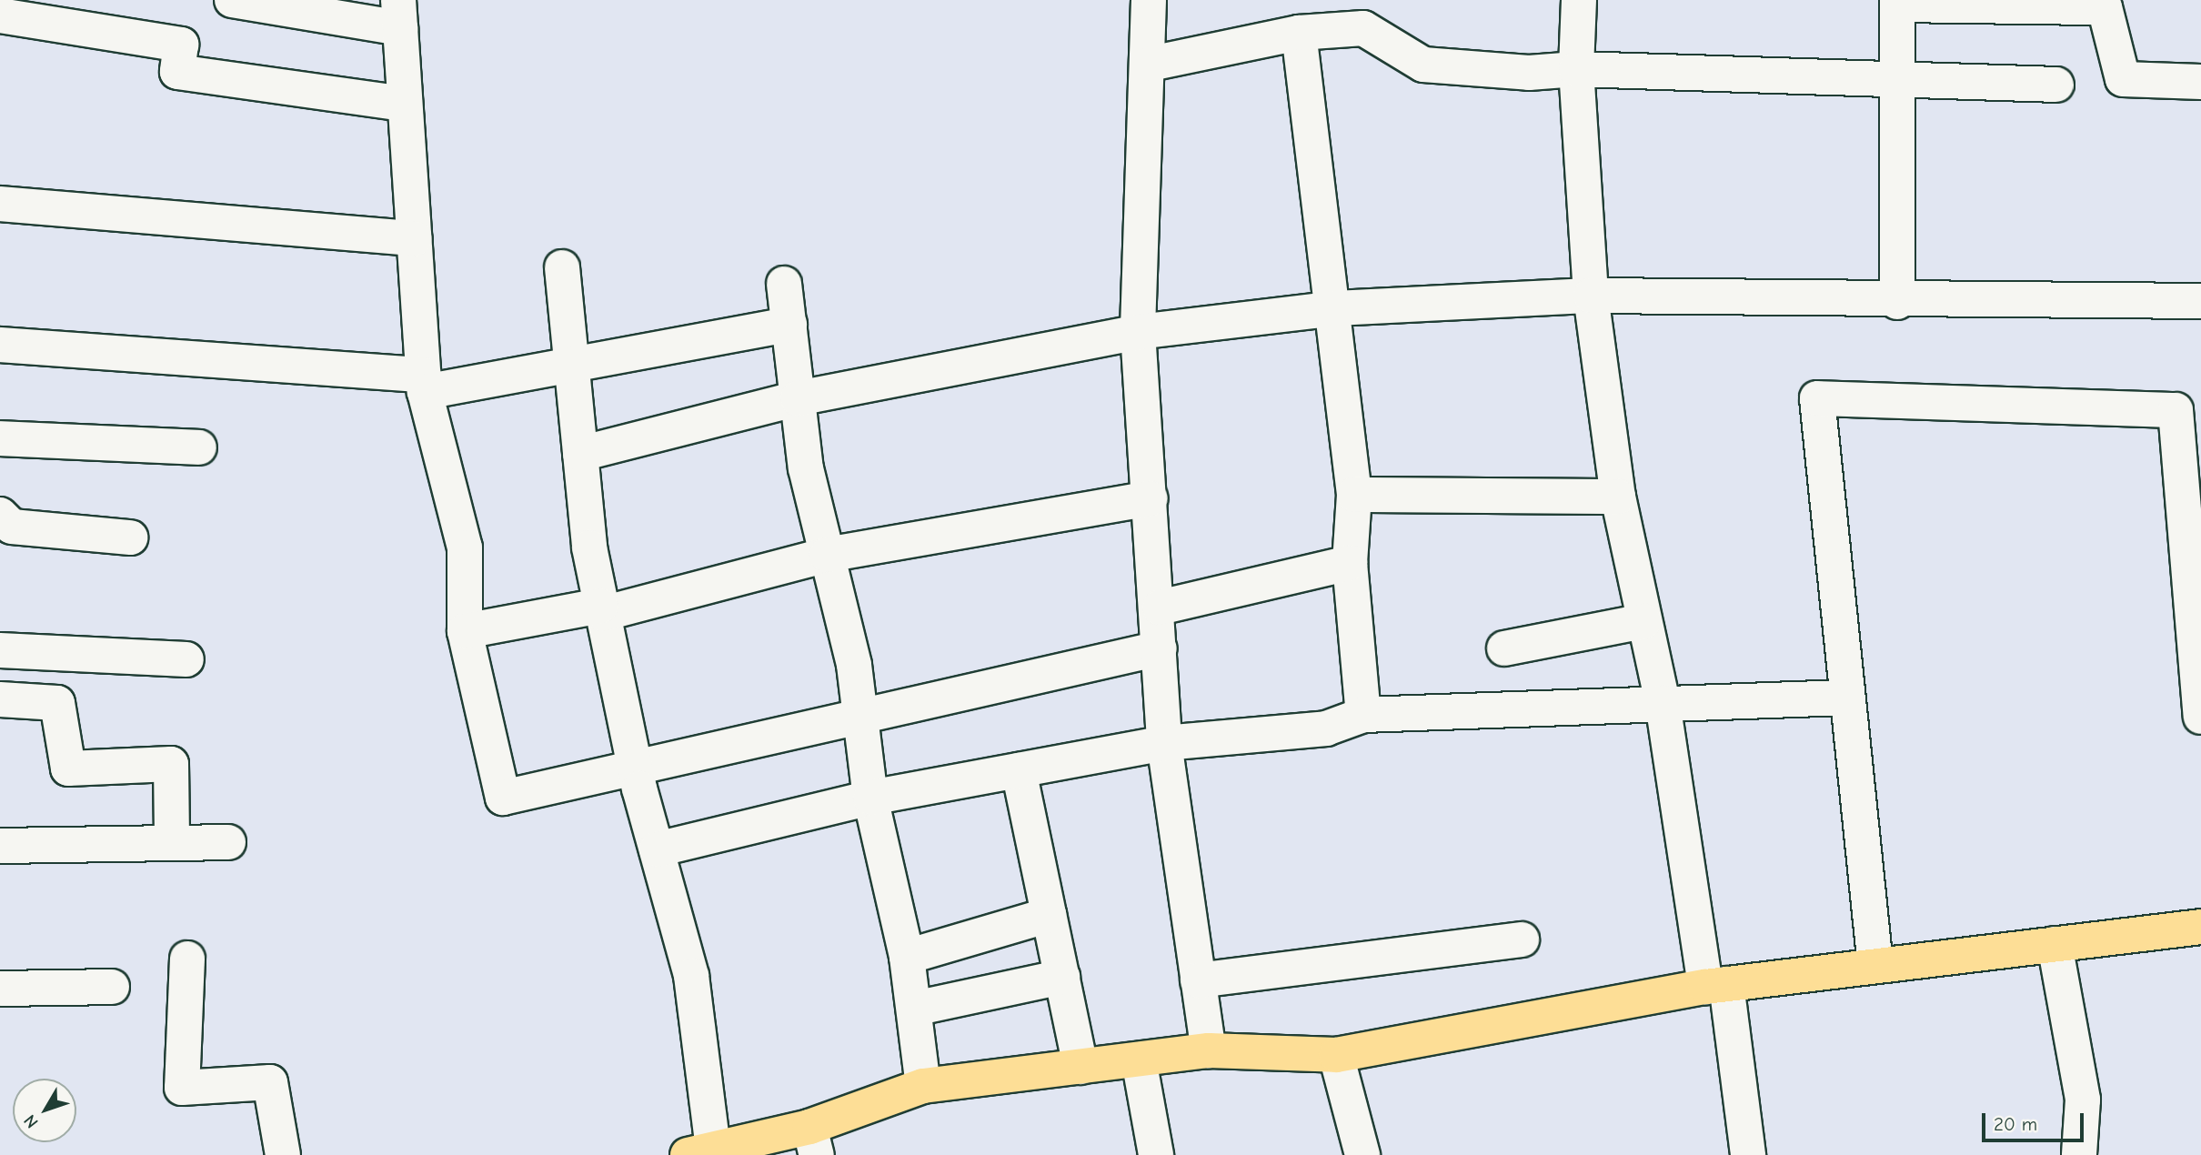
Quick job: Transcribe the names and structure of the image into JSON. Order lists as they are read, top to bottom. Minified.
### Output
{"scale_bar":"20 m","north":"bottom left"}
